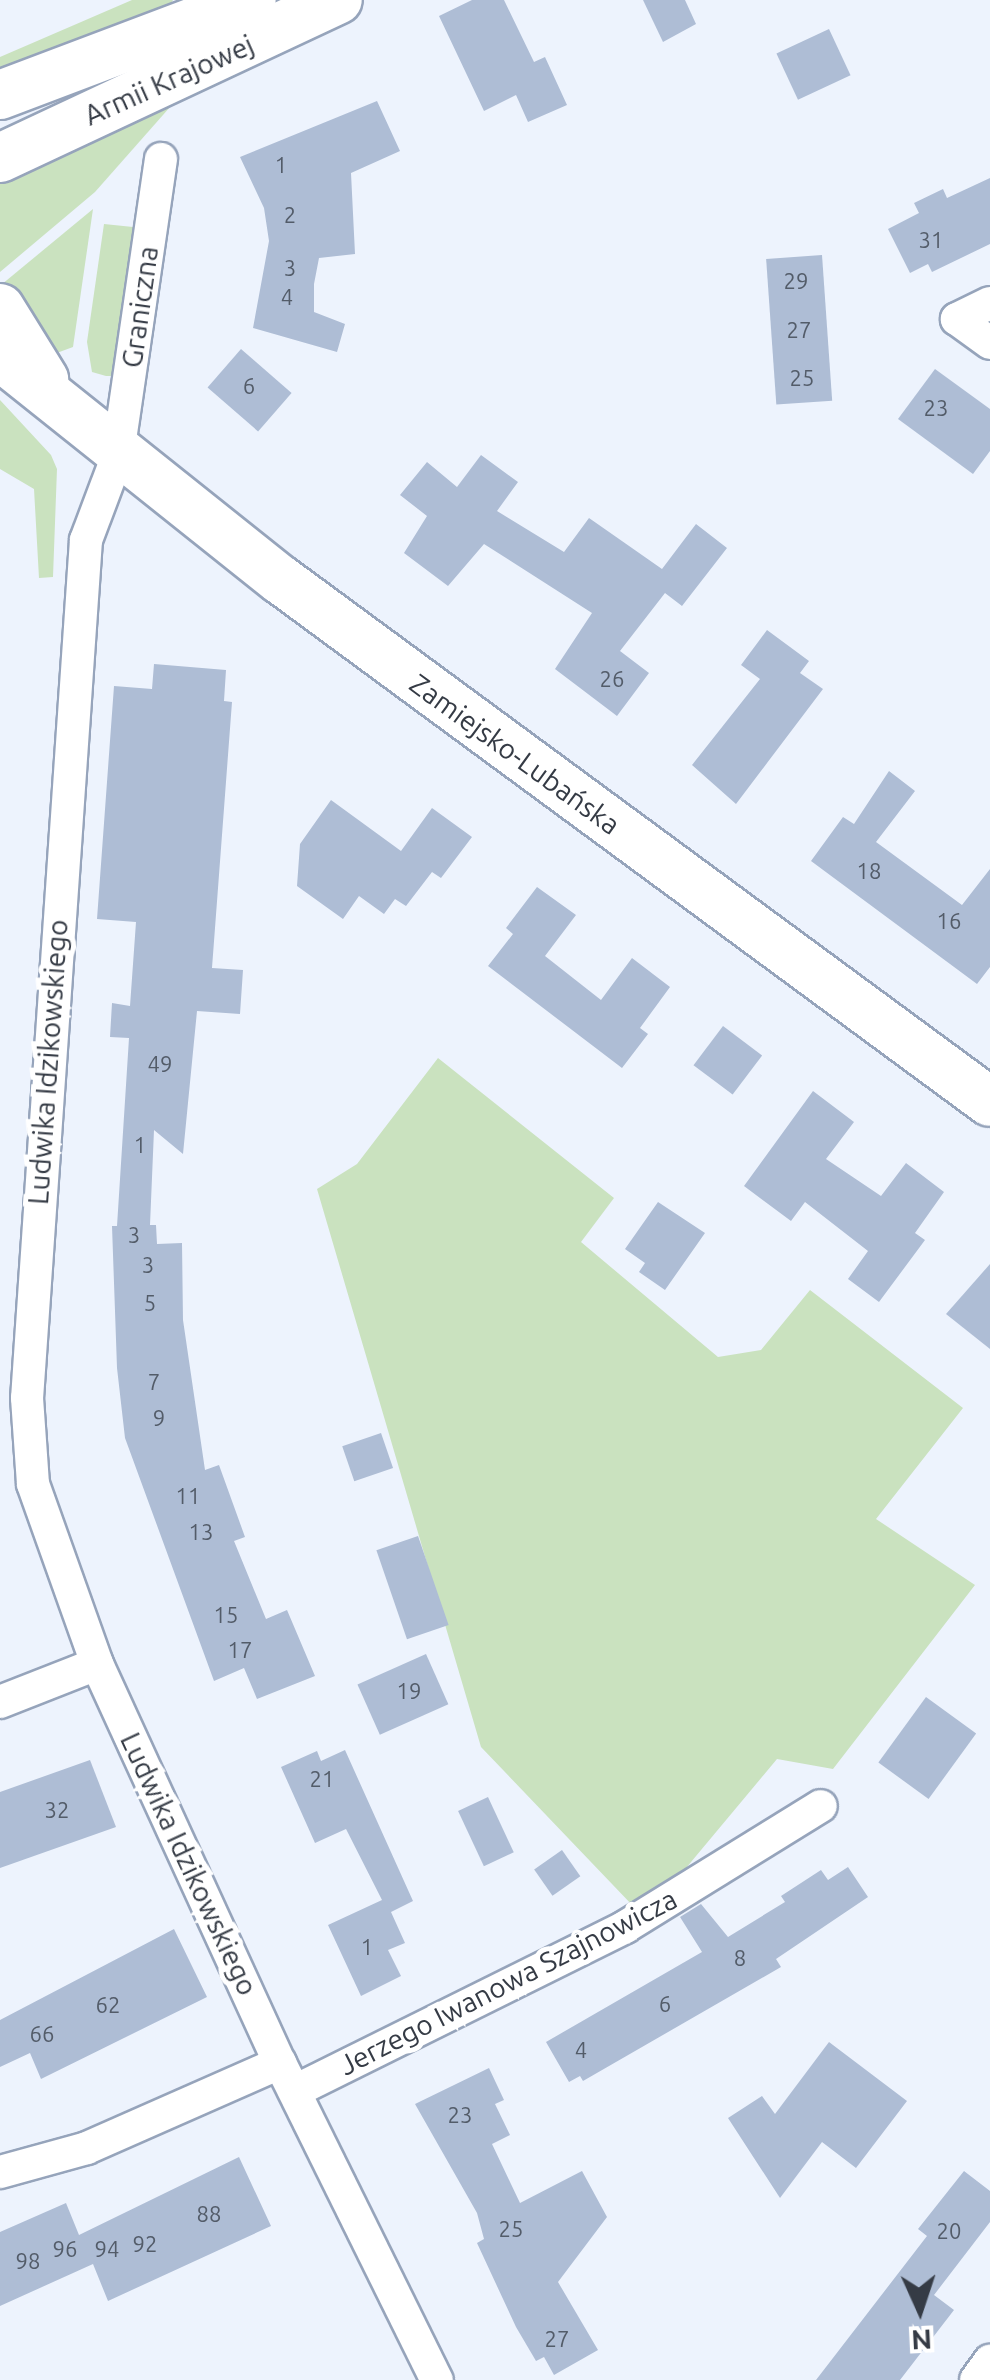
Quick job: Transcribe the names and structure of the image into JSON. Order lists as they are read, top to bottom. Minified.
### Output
{"streets":{"main road":["Armii Krajowej","Zamiejsko-Lubańska"],"street":["Graniczna","Ludwika Idzikowskiego","Jerzego Iwanowa Szajnowicza"]},"crossings":[["Graniczna","Zamiejsko-Lubańska"],["Graniczna","Ludwika Idzikowskiego"],["Zamiejsko-Lubańska","Ludwika Idzikowskiego"],["Ludwika Idzikowskiego","Jerzego Iwanowa Szajnowicza"]],"house_numbers":["1","2","31","3","29","4","27","25","6","23","26","18","16","49","1","3","3","5","7","9","11","13","15","17","19","21","32","1","8","6","62","66","4","23","88","25","20","92","96","94","98","27"],"north":"bottom"}
